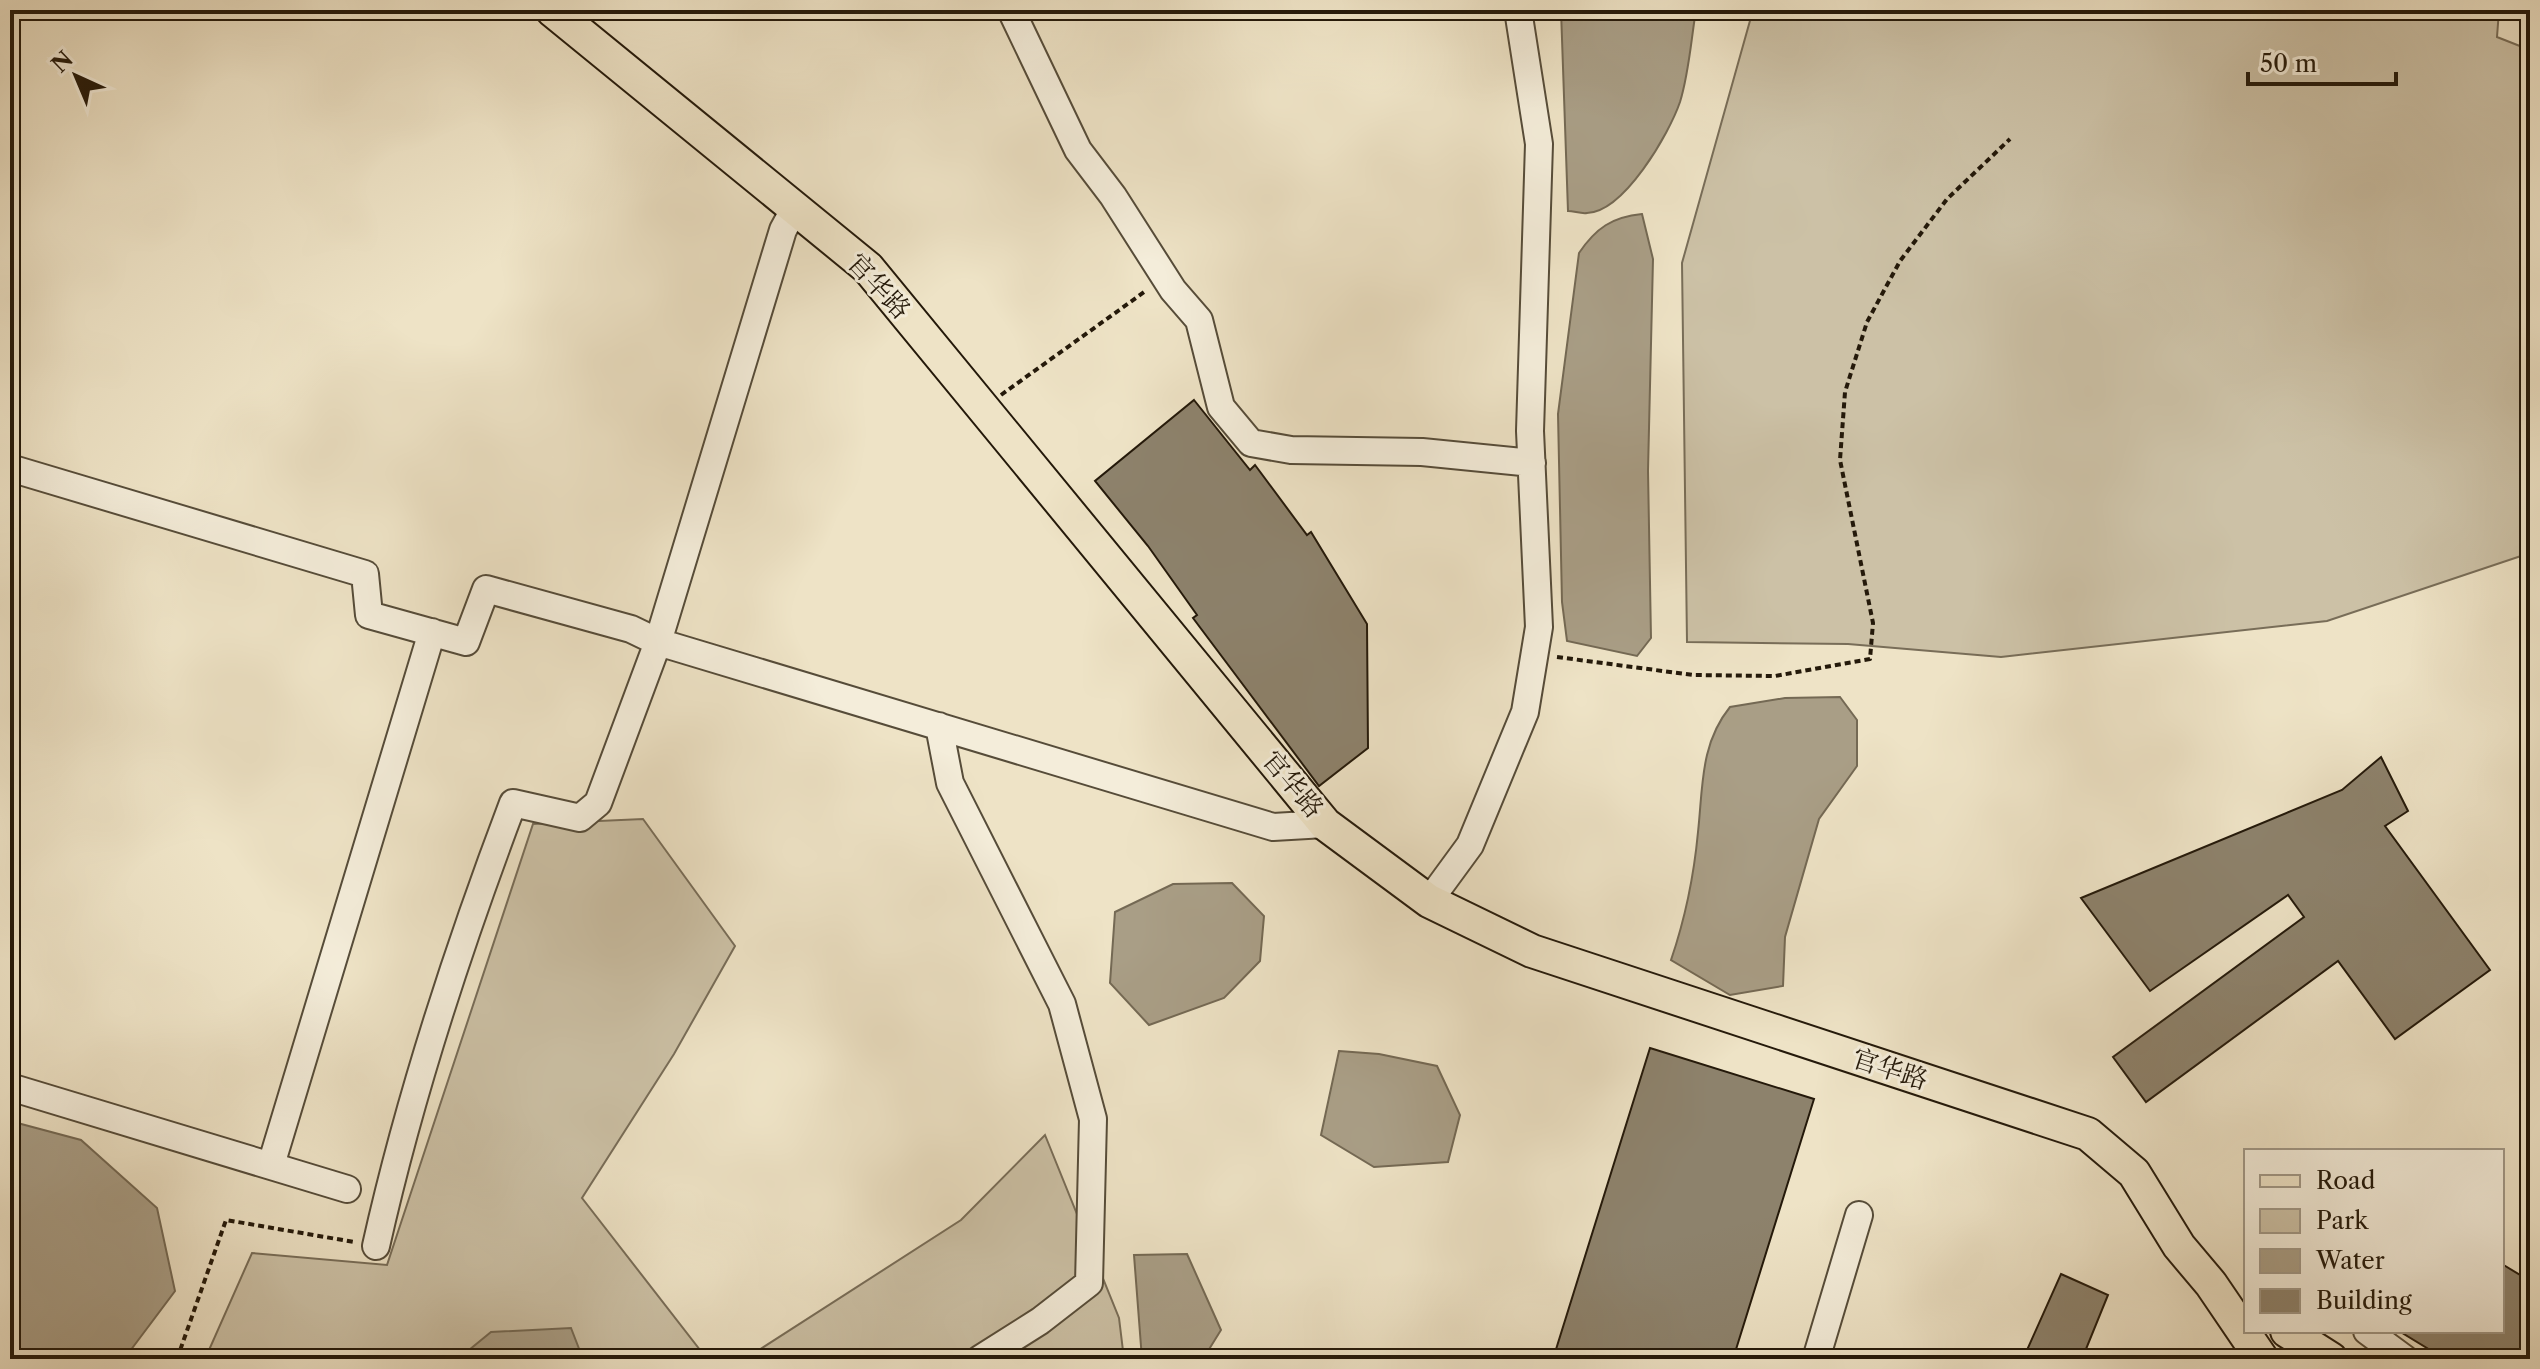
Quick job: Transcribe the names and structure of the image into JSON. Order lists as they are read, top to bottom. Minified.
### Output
{"streets":{"main road":["官华路"]},"legend":["Road","Park","Water","Building"],"scale_bar":"50 m","north":"top left"}
